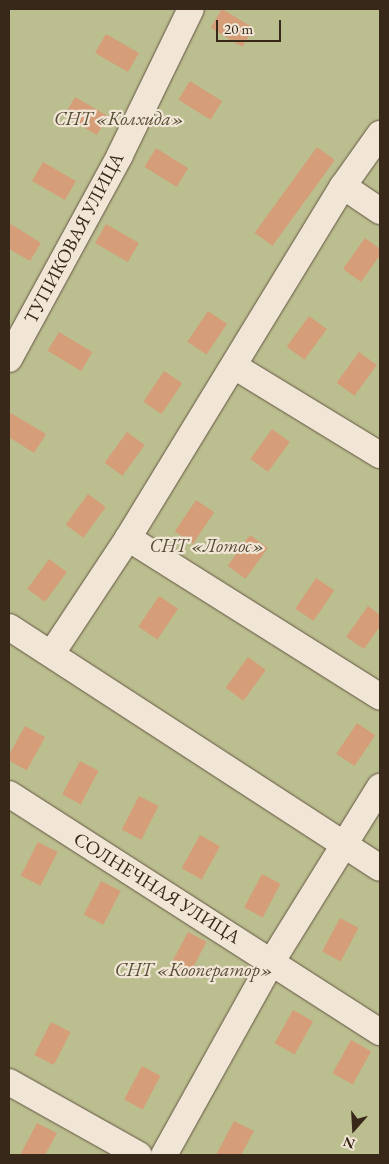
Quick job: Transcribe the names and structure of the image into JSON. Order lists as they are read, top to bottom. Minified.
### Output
{"streets":{"street":["ТУПИКОВАЯ УЛИЦА","СОЛНЕЧНАЯ УЛИЦА"]},"parks":["СНТ «Колхида»","СНТ «Лотос»","СНТ «Кооператор»"],"scale_bar":"20 m","north":"bottom"}
